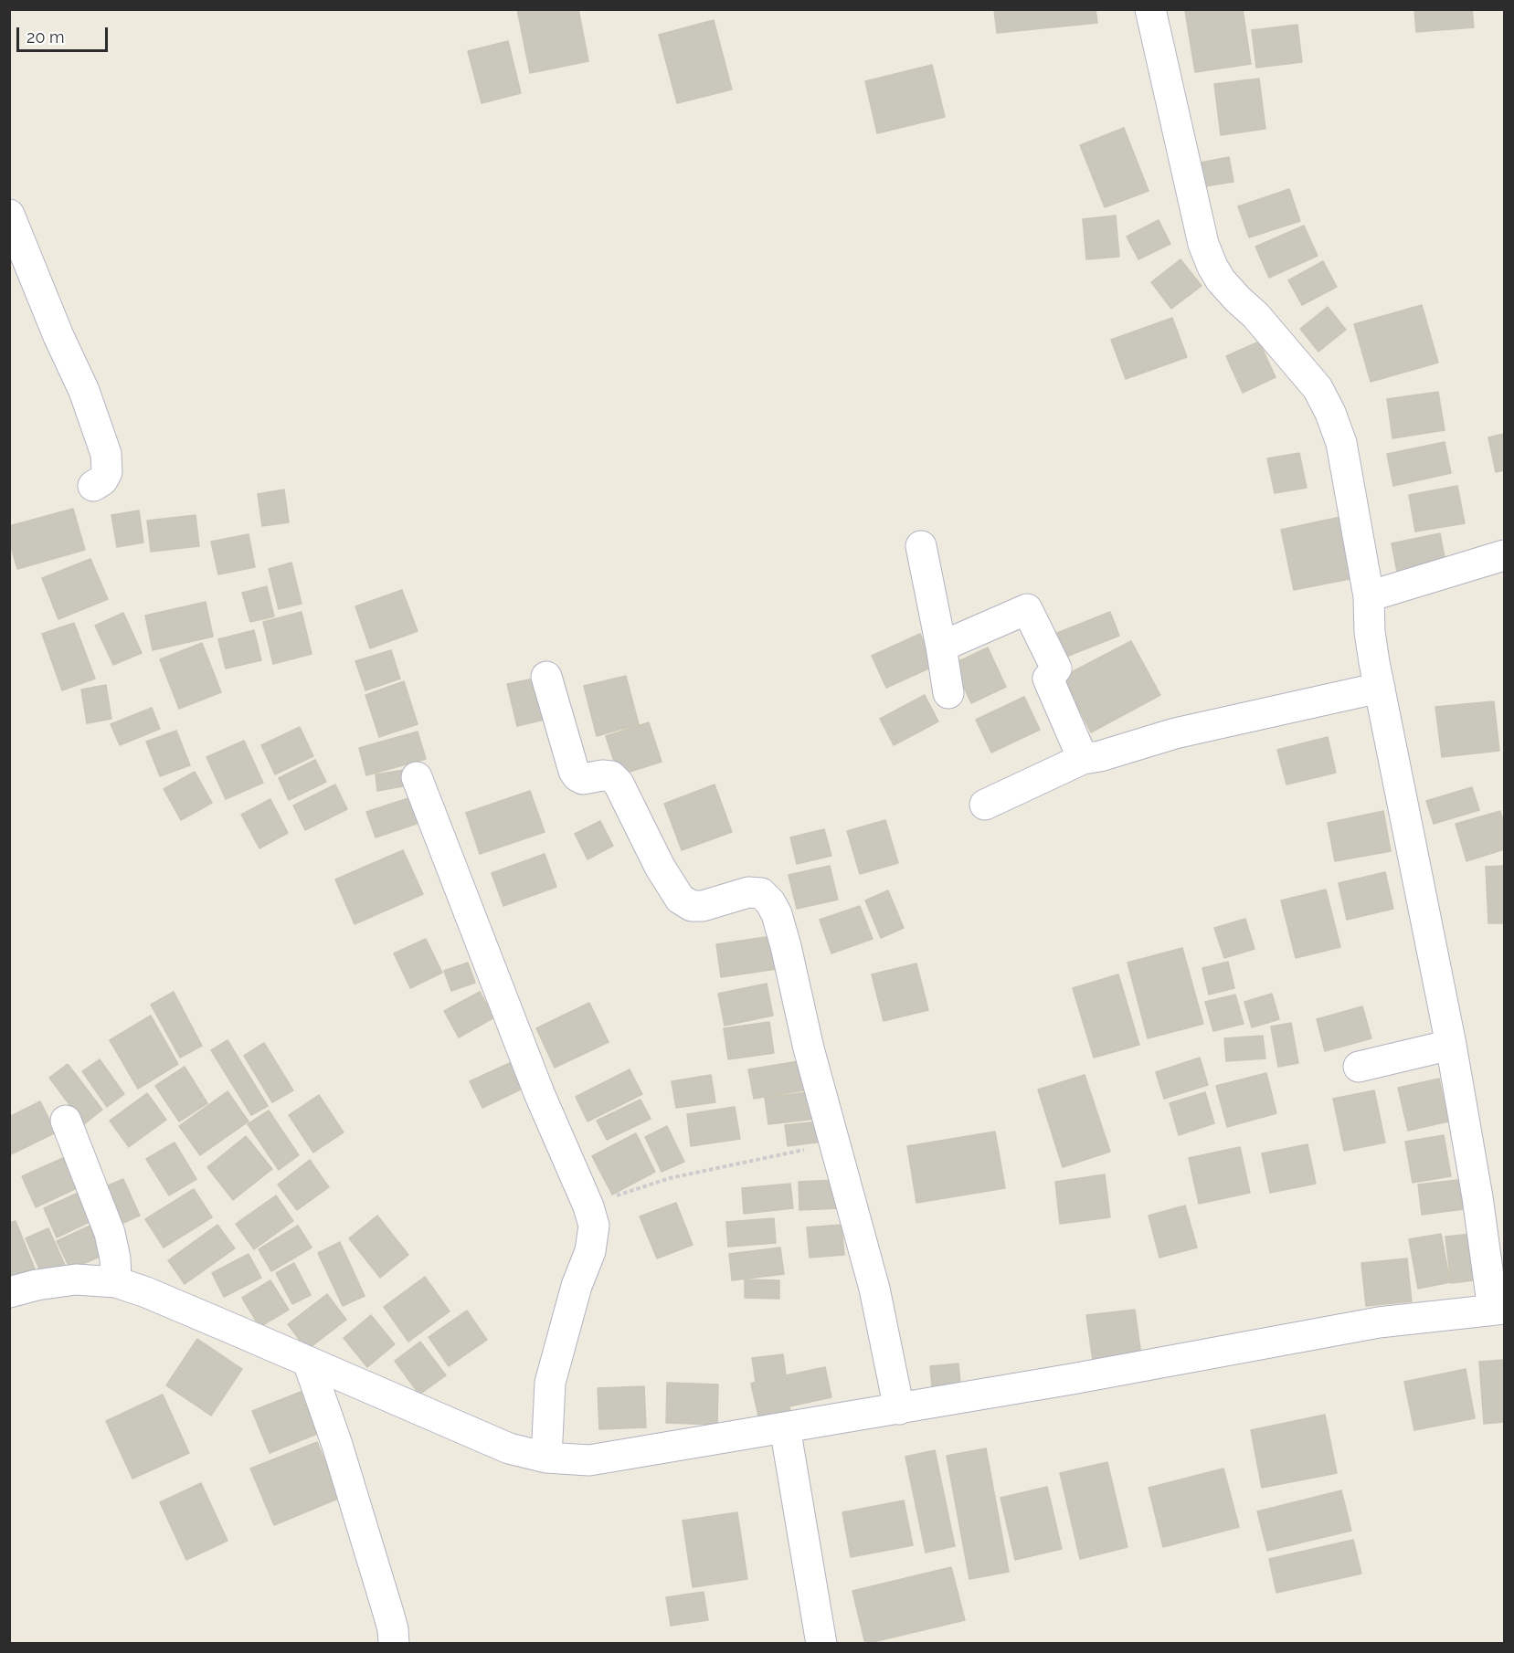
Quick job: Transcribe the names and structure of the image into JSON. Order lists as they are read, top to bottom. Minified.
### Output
{"scale_bar":"20 m"}
